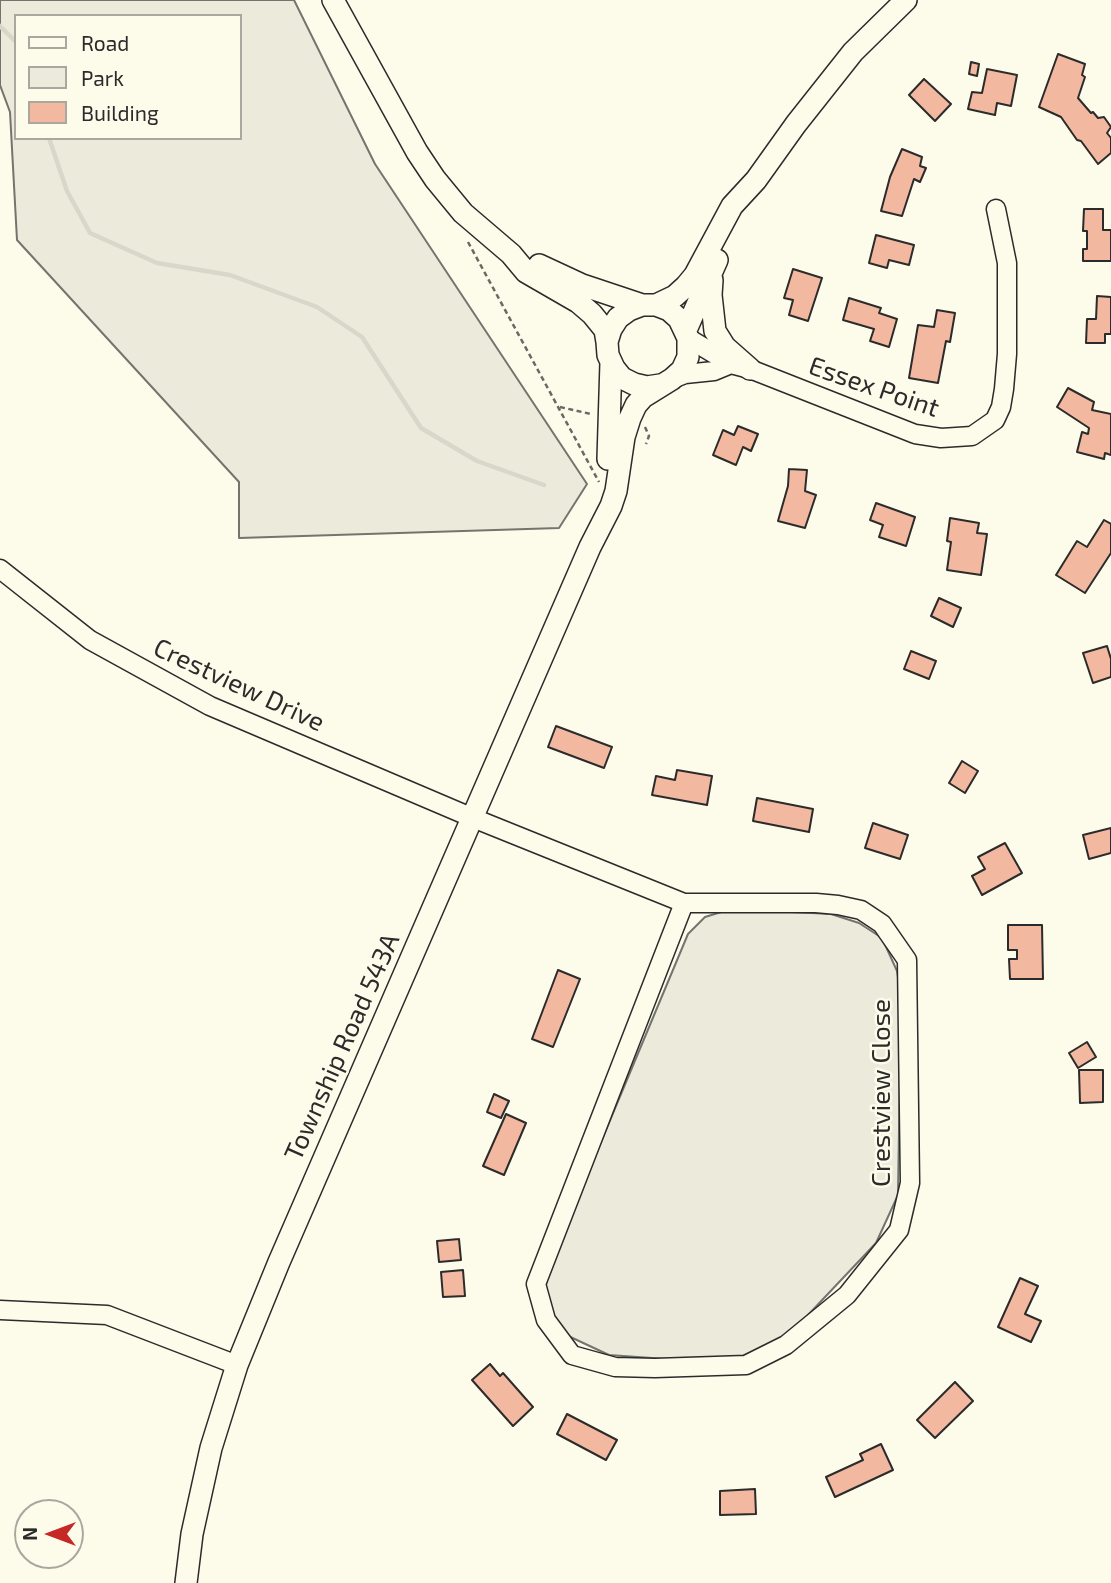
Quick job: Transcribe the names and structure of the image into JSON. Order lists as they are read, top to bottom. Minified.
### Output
{"streets":{"main road":["Township Road 543A"],"street":["Essex Point","Crestview Drive","Crestview Close"]},"crossings":[["Essex Point","Township Road 543A"],["Crestview Drive","Township Road 543A"],["Crestview Drive","Crestview Close"],["Township Road 543A","Crestview Close"]],"legend":["Road","Park","Building"],"north":"left"}
